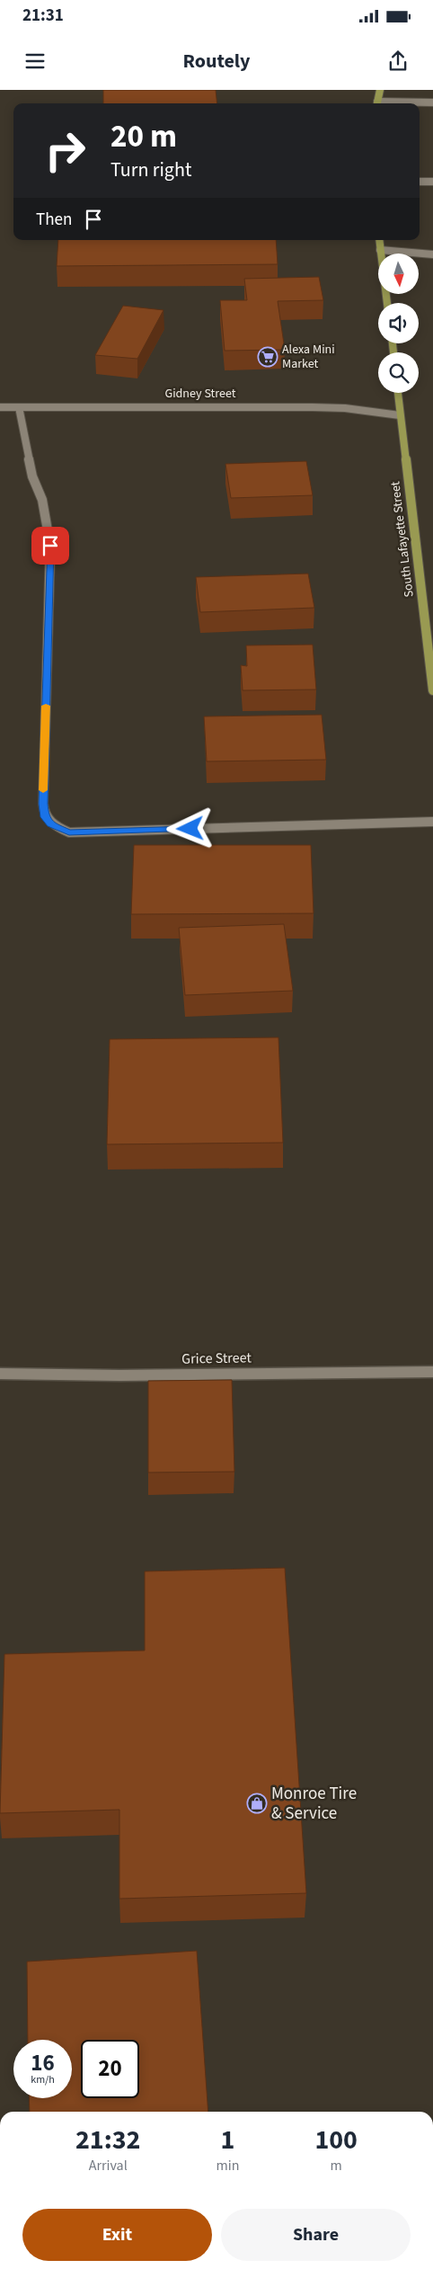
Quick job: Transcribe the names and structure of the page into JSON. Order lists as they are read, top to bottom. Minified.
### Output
{"streets":{"main road":["South Lafayette Street"],"street":["Gidney Street","Grice Street"]},"crossings":[["Gidney Street","South Lafayette Street"]],"places":{"supermarket":["Alexa Mini Market"],"shop":["Monroe Tire & Service"]},"north":"bottom","page":{"status":"21:31","header":"Routely","turn":["20 m","Turn right"],"then":"Then","speed":"16 km/h","limit":"20","eta":["21:32","Arrival","1","min","100","m"],"buttons":["Exit","Share"]}}
